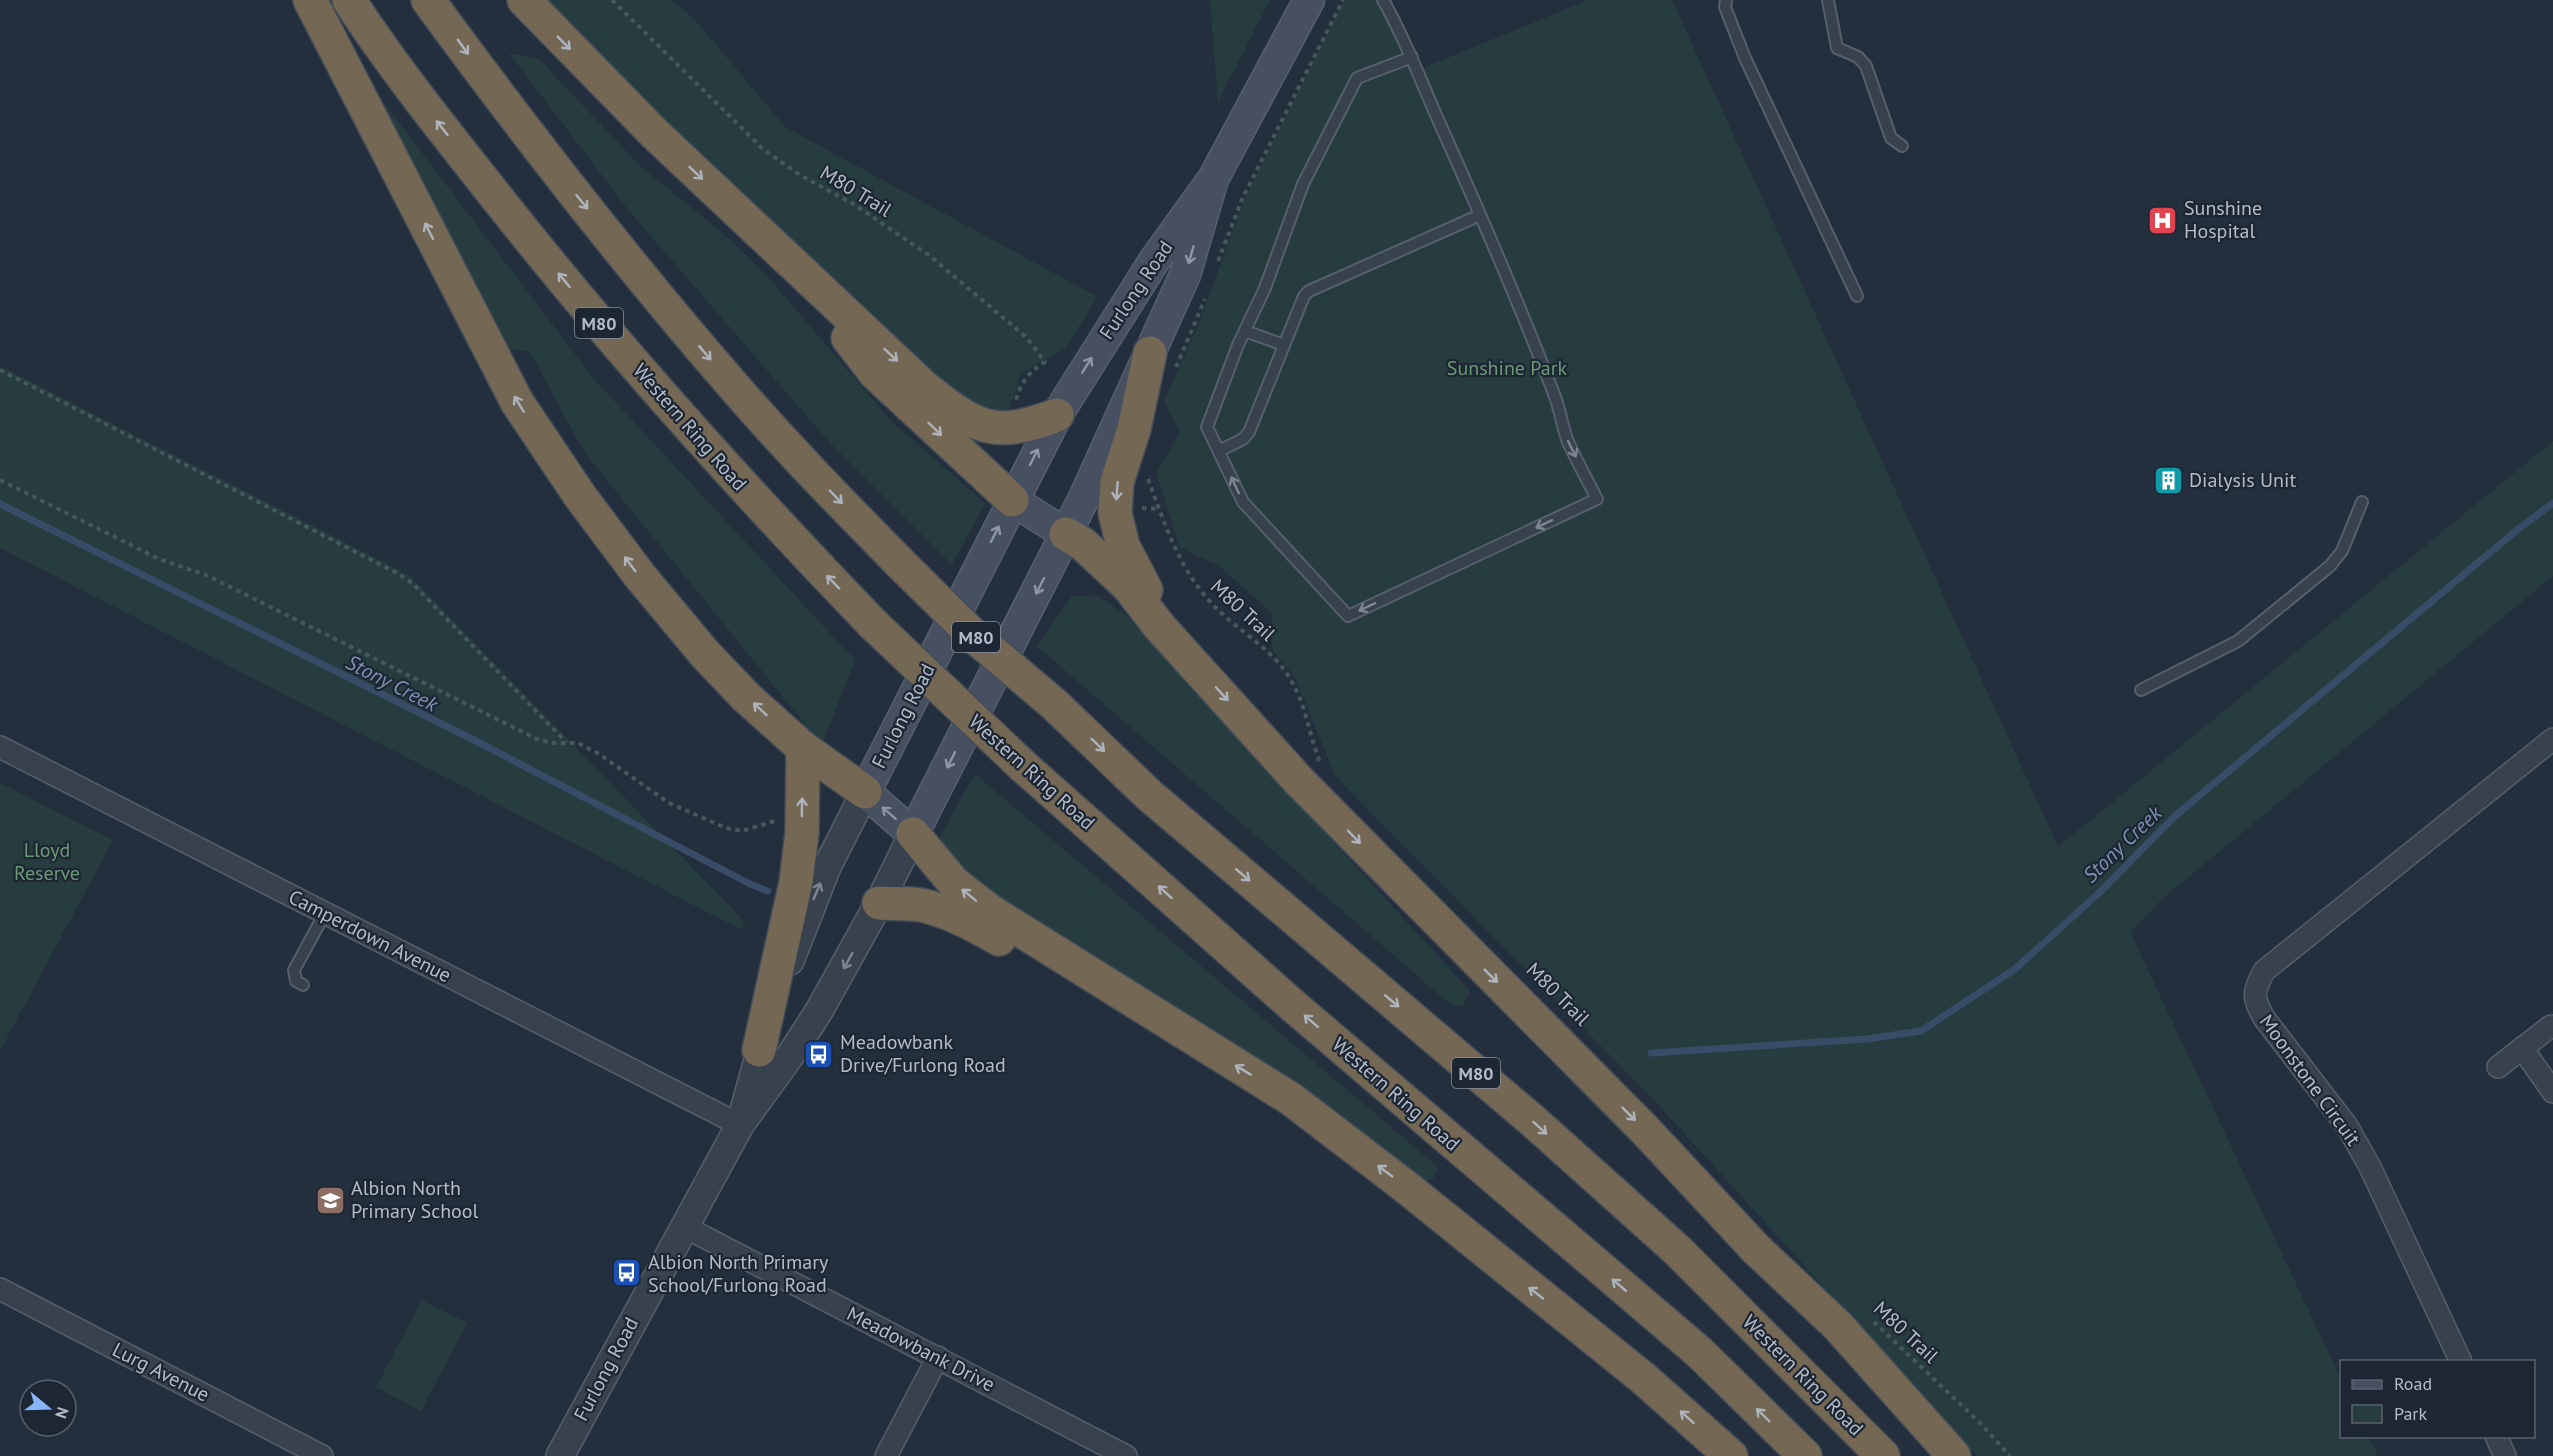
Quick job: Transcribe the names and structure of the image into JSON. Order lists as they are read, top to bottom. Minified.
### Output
{"streets":{"highway":["M80","Western Ring Road"],"main road":["Furlong Road"],"street":["Camperdown Avenue","Moonstone Circuit","Meadowbank Drive","Lurg Avenue"],"path":["M80 Trail"]},"crossings":[["Furlong Road","Camperdown Avenue"],["Furlong Road","Meadowbank Drive"]],"water":["Stony Creek"],"parks":["Sunshine Park","Lloyd Reserve"],"places":{"hospital":["Sunshine Hospital"],"building":["Dialysis Unit"],"bus stop":["Meadowbank Drive/Furlong Road","Albion North Primary School/Furlong Road"],"school or university":["Albion North Primary School"]},"legend":["Road","Park"],"north":"right"}
